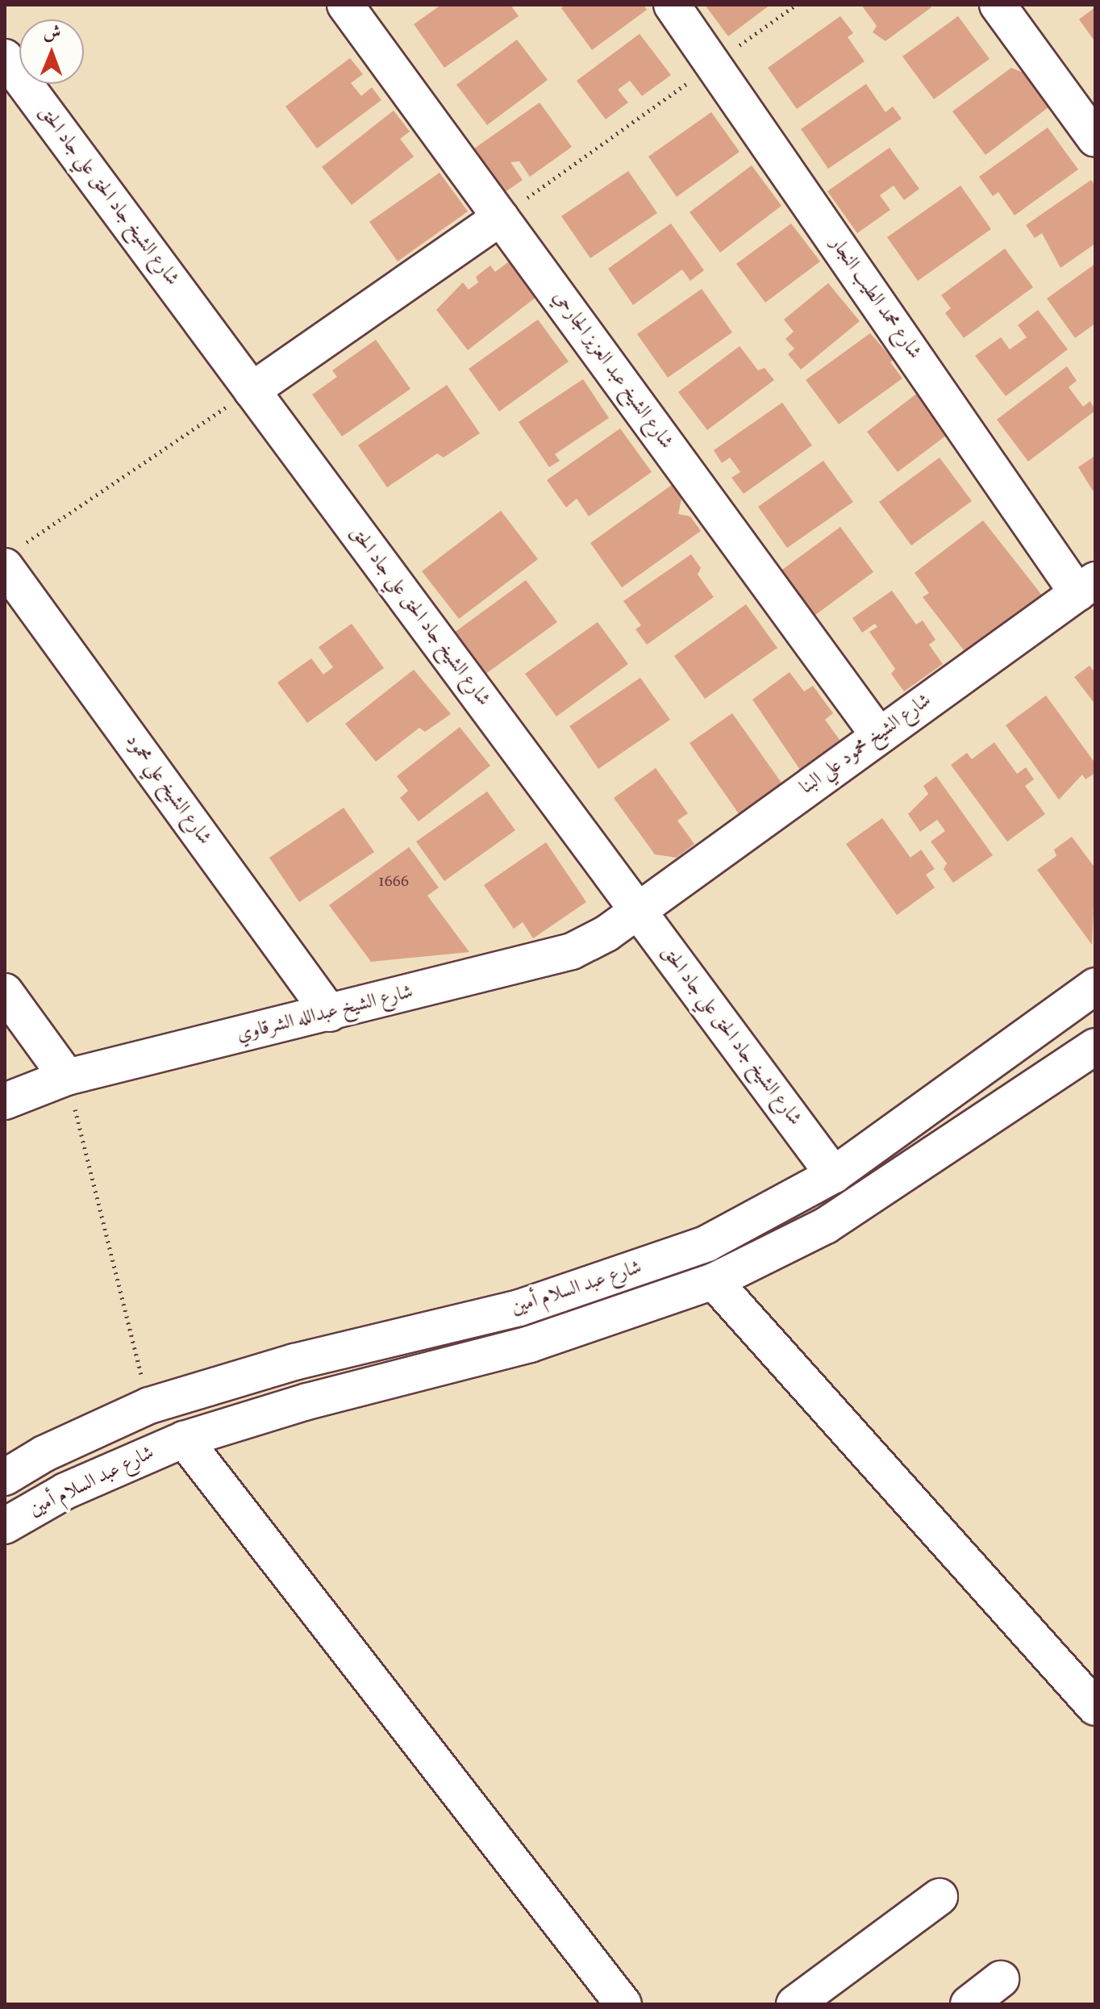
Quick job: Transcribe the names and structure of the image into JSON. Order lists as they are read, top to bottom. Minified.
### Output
{"streets":{"street":["شارع الشيخ جاد الحق علي جاد الحق","شارع محمد الطيب النجار","شارع الشيخ عبد العزيز الجارحي","شارع الشيخ محمود علي البنا","شارع الشيخ علي محمود","شارع الشيخ عبدالله الشرقاوي","شارع عبد السلام أمين"]},"crossings":[["شارع الشيخ جاد الحق علي جاد الحق","شارع الشيخ محمود علي البنا"],["شارع الشيخ جاد الحق علي جاد الحق","شارع الشيخ عبدالله الشرقاوي"],["شارع الشيخ جاد الحق علي جاد الحق","شارع عبد السلام أمين"],["شارع محمد الطيب النجار","شارع الشيخ محمود علي البنا"],["شارع الشيخ عبد العزيز الجارحي","شارع الشيخ محمود علي البنا"],["شارع الشيخ محمود علي البنا","شارع الشيخ عبدالله الشرقاوي"],["شارع الشيخ علي محمود","شارع الشيخ عبدالله الشرقاوي"]],"house_numbers":["1666"],"north":"top"}
